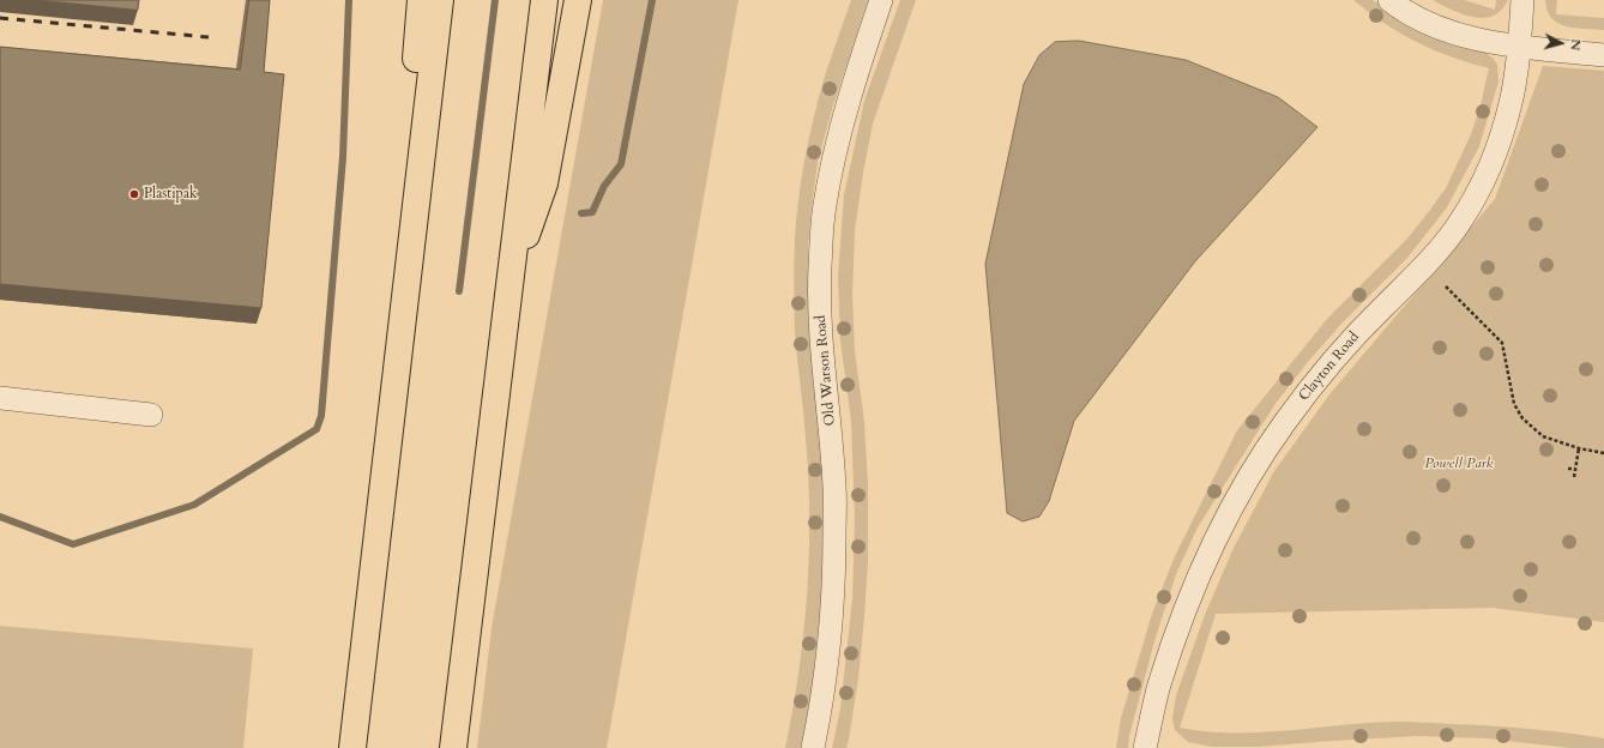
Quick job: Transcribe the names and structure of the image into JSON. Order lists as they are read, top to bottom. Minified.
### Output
{"streets":{"street":["Clayton Road","Old Warson Road"]},"parks":["Powell Park"],"places":["Plastipak"],"north":"right"}
